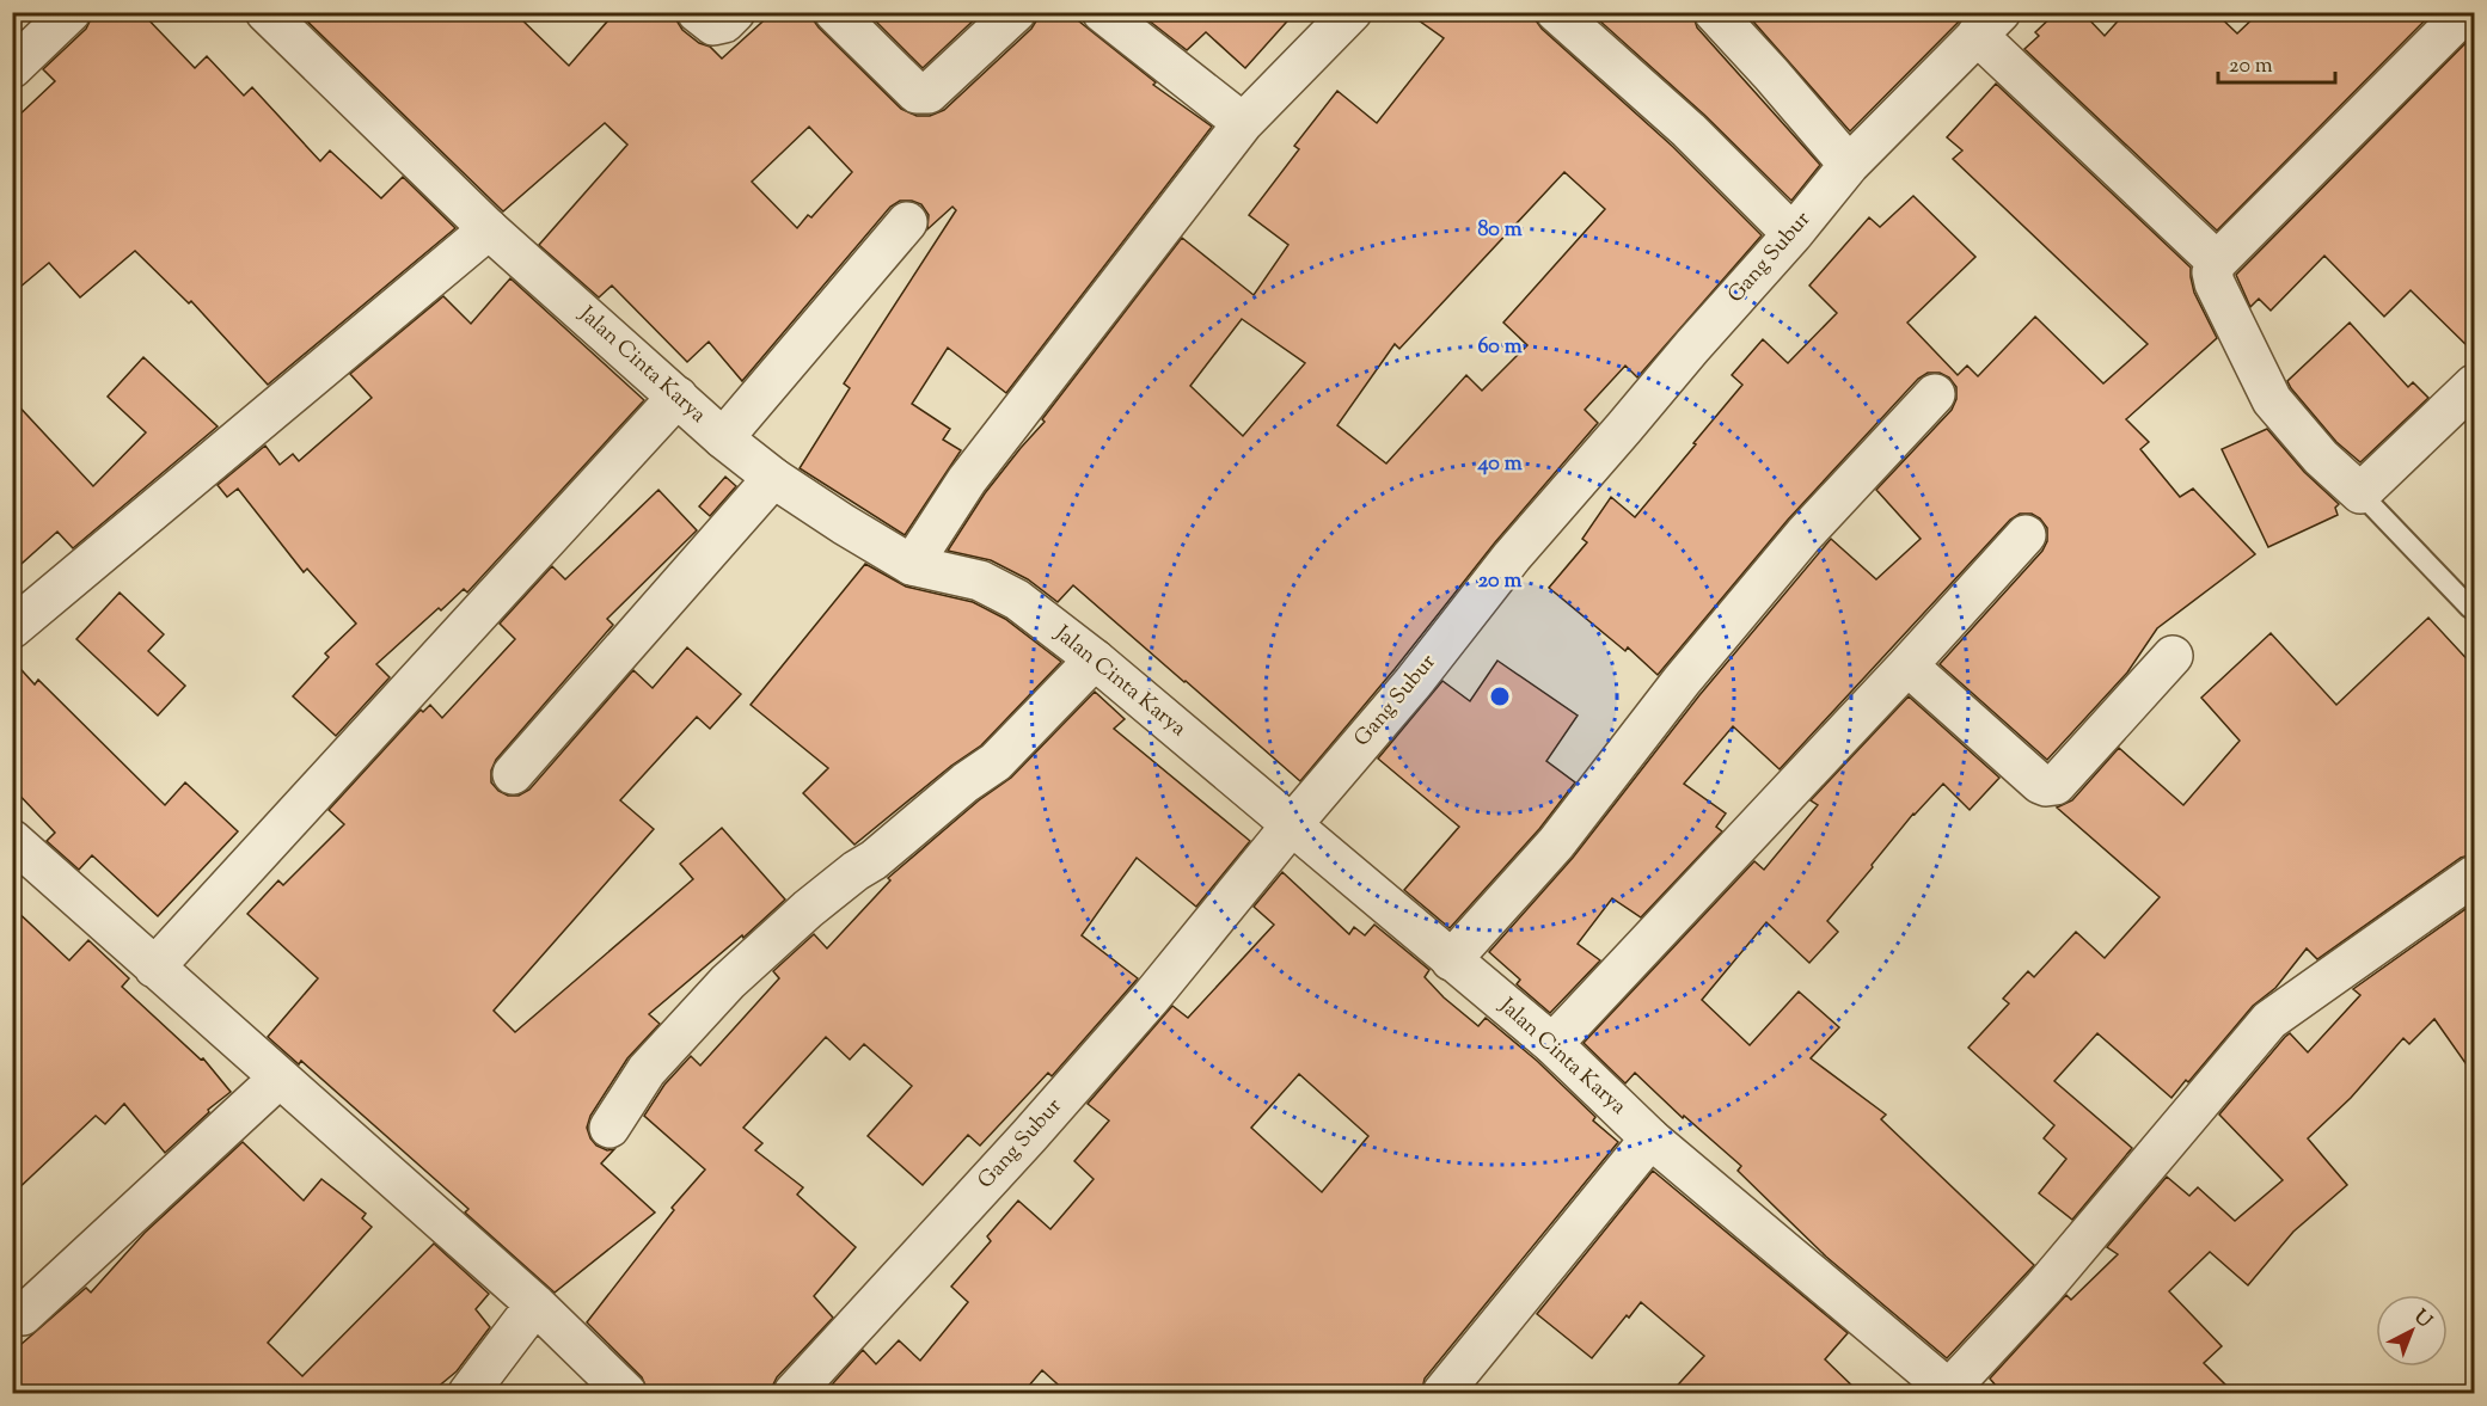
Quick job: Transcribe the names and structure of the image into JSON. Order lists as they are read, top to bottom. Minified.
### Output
{"streets":{"street":["Gang Subur","Jalan Cinta Karya"]},"crossings":[["Gang Subur","Jalan Cinta Karya"]],"scale_bar":"20 m","north":"top right","rings":["80 m","60 m","40 m","20 m"]}
